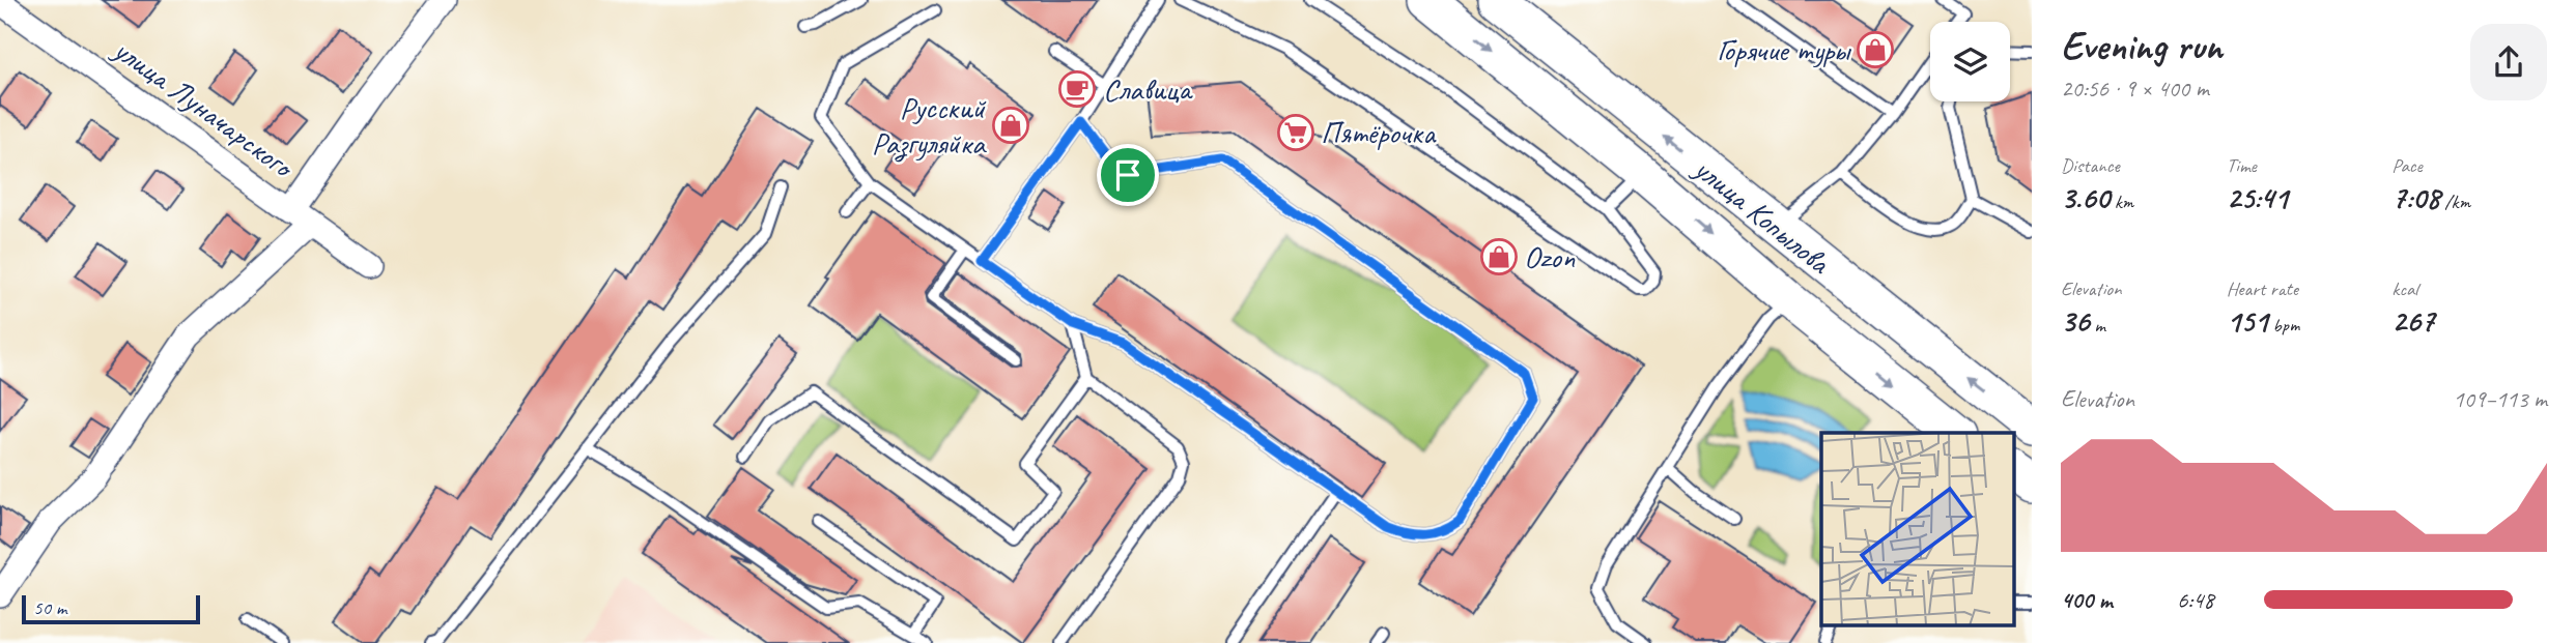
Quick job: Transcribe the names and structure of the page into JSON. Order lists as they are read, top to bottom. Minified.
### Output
{"streets":{"main road":["улица Копылова"],"street":["улица Луначарского"]},"places":{"shop":["Горячие туры","Русский Разгуляйка","Ozon"],"cafe":["Славица"],"supermarket":["Пятёрочка"]},"scale_bar":"50 m","page":{"heading":["Evening run","20:56 · 9 × 400 m"],"stats":[["Distance","3.60 km"],["Time","25:41"],["Pace","7:08 /km"],["Elevation","36 m"],["Heart rate","151 bpm"],["kcal","267"]],"chart":["Elevation","109–113 m"],"list":[{"name":"400 m","note":"6:48"}],"scale":"50 m"}}
